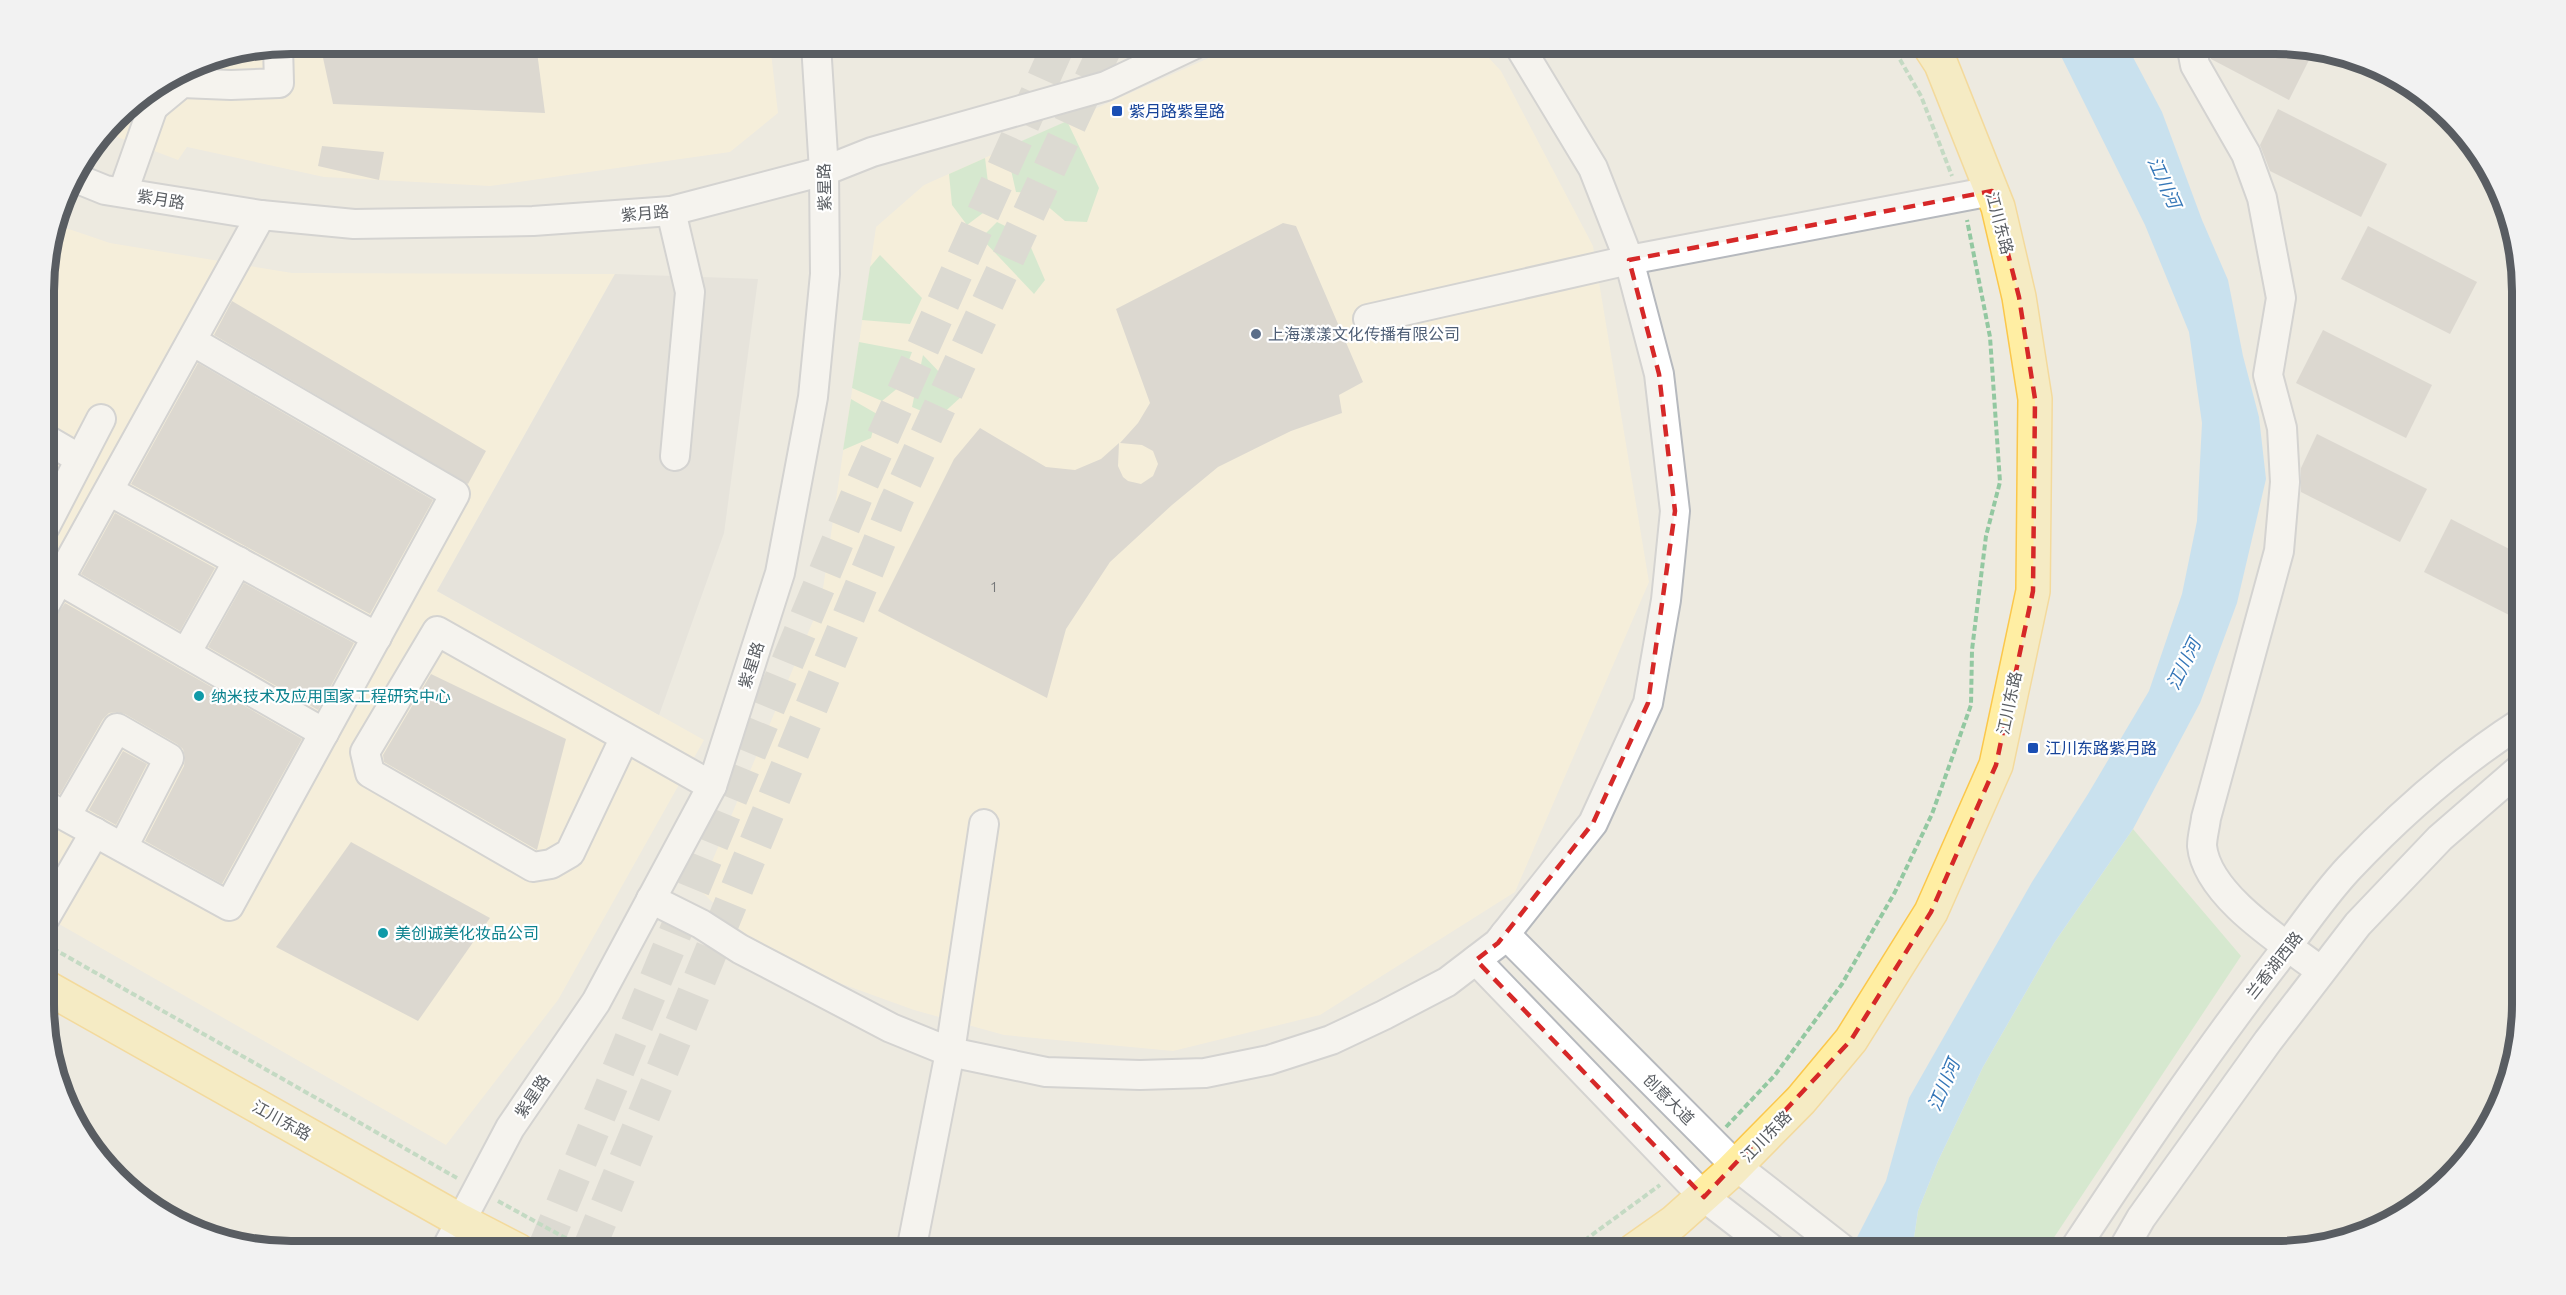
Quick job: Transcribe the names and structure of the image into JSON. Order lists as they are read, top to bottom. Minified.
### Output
{"streets":{"main road":["江川东路"],"street":["紫星路","紫月路","兰香湖西路","创意大道"]},"crossings":[["紫星路","紫月路"],["紫星路","江川东路"],["江川东路","创意大道"]],"water":["江川河"],"places":{"transit":["紫月路紫星路","江川东路紫月路"],"other":["上海漾漾文化传播有限公司","纳米技术及应用国家工程研究中心","美创诚美化妆品公司"]},"house_numbers":["1"]}
